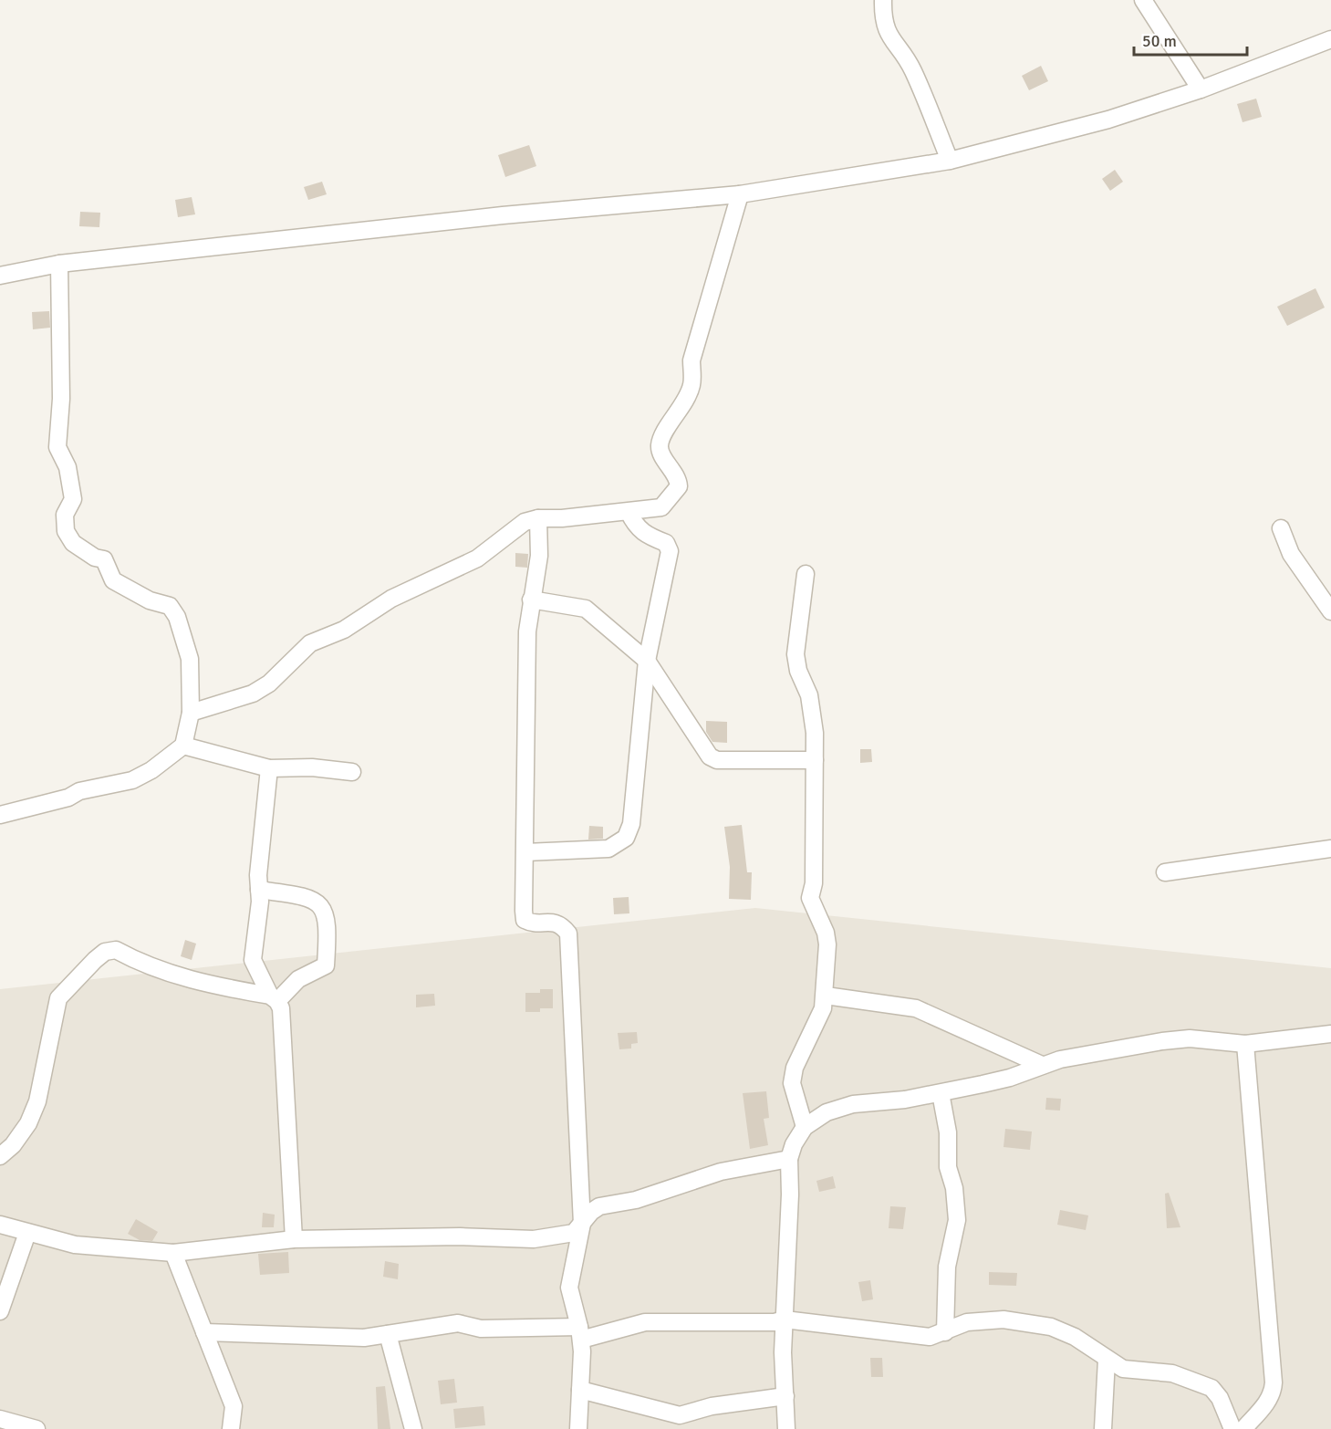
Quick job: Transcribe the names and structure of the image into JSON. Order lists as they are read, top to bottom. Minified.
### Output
{"scale_bar":"50 m"}
